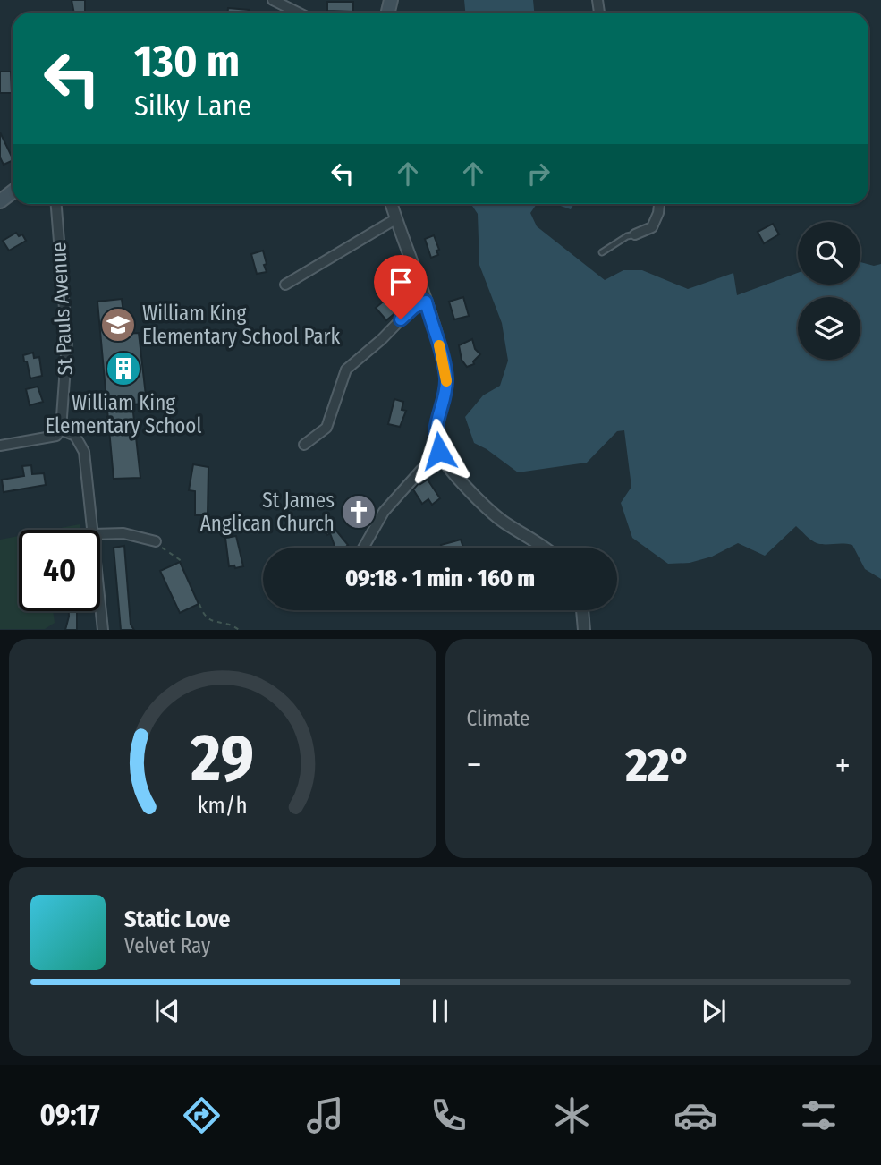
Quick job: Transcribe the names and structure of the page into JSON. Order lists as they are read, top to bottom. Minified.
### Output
{"streets":{"street":["St Pauls Avenue"]},"places":{"school or university":["William King Elementary School Park"],"building":["William King Elementary School"],"church":["St James Anglican Church"]},"page":{"turn":["130 m","Silky Lane"],"limit":"40","trip":"09:18 · 1 min · 160 m","tile":"Climate","heat":["−","22°","+"],"song":["Static Love","Velvet Ray"],"tabs":"09:17","gauge":["29","km/h"]}}
